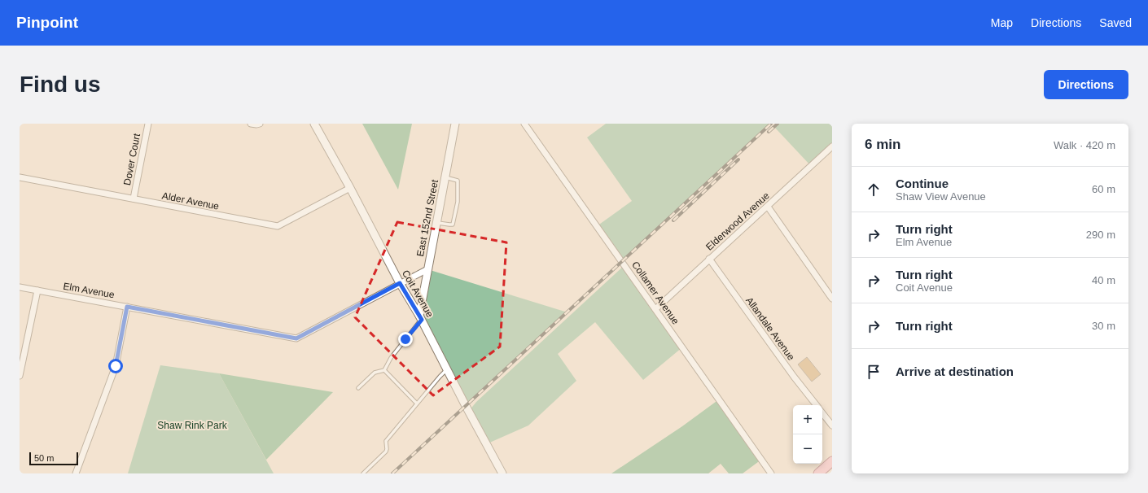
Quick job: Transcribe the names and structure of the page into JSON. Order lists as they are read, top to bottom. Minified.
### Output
{"streets":{"street":["Dover Court","Alder Avenue","East 152nd Street","Elderwood Avenue","Elm Avenue","Collamer Avenue","Coit Avenue","Allandale Avenue"]},"crossings":[["Dover Court","Alder Avenue"],["Alder Avenue","Coit Avenue"],["East 152nd Street","Elm Avenue"],["East 152nd Street","Coit Avenue"],["Elderwood Avenue","Collamer Avenue"],["Elderwood Avenue","Allandale Avenue"],["Elm Avenue","Coit Avenue"]],"parks":["Shaw Rink Park"],"scale_bar":"50 m","page":{"header":"Pinpoint","nav":["Map","Directions","Saved"],"buttons":"Directions","title":"Find us","heading":["6 min","Walk · 420 m"],"list":[["Continue","Shaw View Avenue","60 m"],["Turn right","Elm Avenue","290 m"],["Turn right","Coit Avenue","40 m"],["Turn right","30 m"],"Arrive at destination"],"map_buttons":["+","−"],"scale":"50 m"}}
